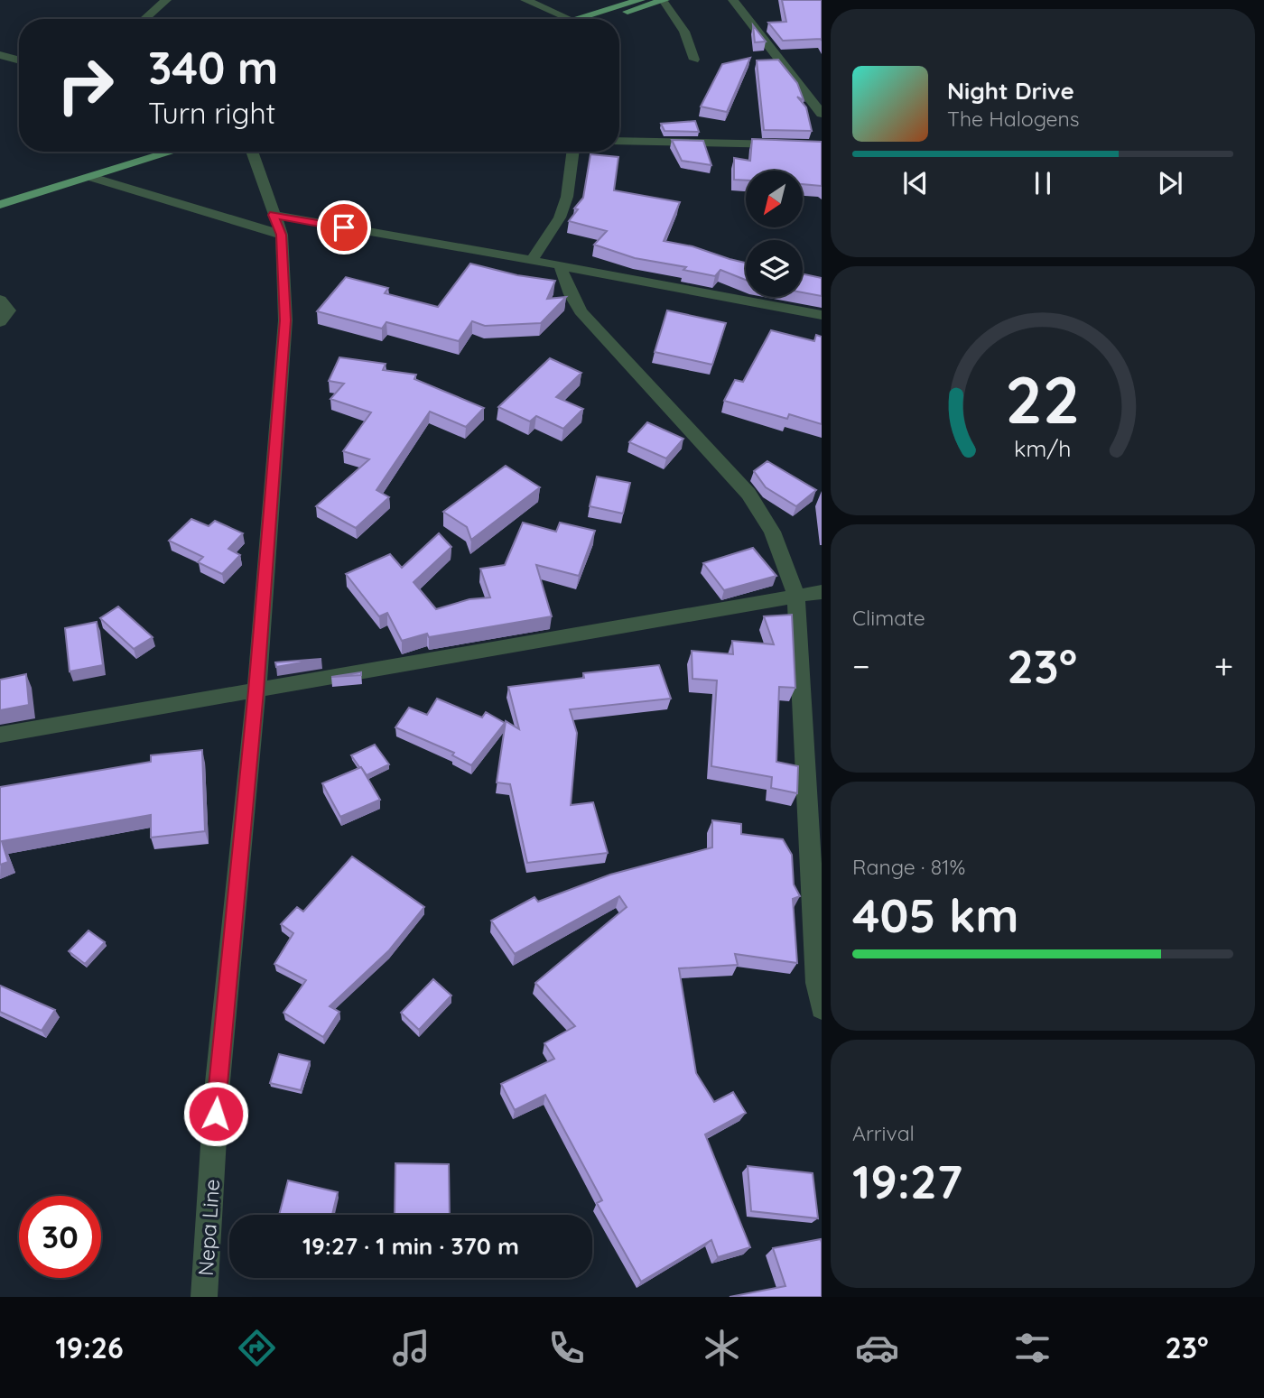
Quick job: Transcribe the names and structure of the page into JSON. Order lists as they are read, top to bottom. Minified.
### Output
{"streets":{"street":["Nepa Line"]},"north":"bottom left","page":{"turn":["340 m","Turn right"],"song":["Night Drive","The Halogens"],"tile":["Climate",["Range · 81%","405 km"],["Arrival","19:27"]],"heat":["−","23°","+"],"limit":"30","trip":"19:27 · 1 min · 370 m","tabs":["19:26","23°"],"gauge":["22","km/h"]}}
